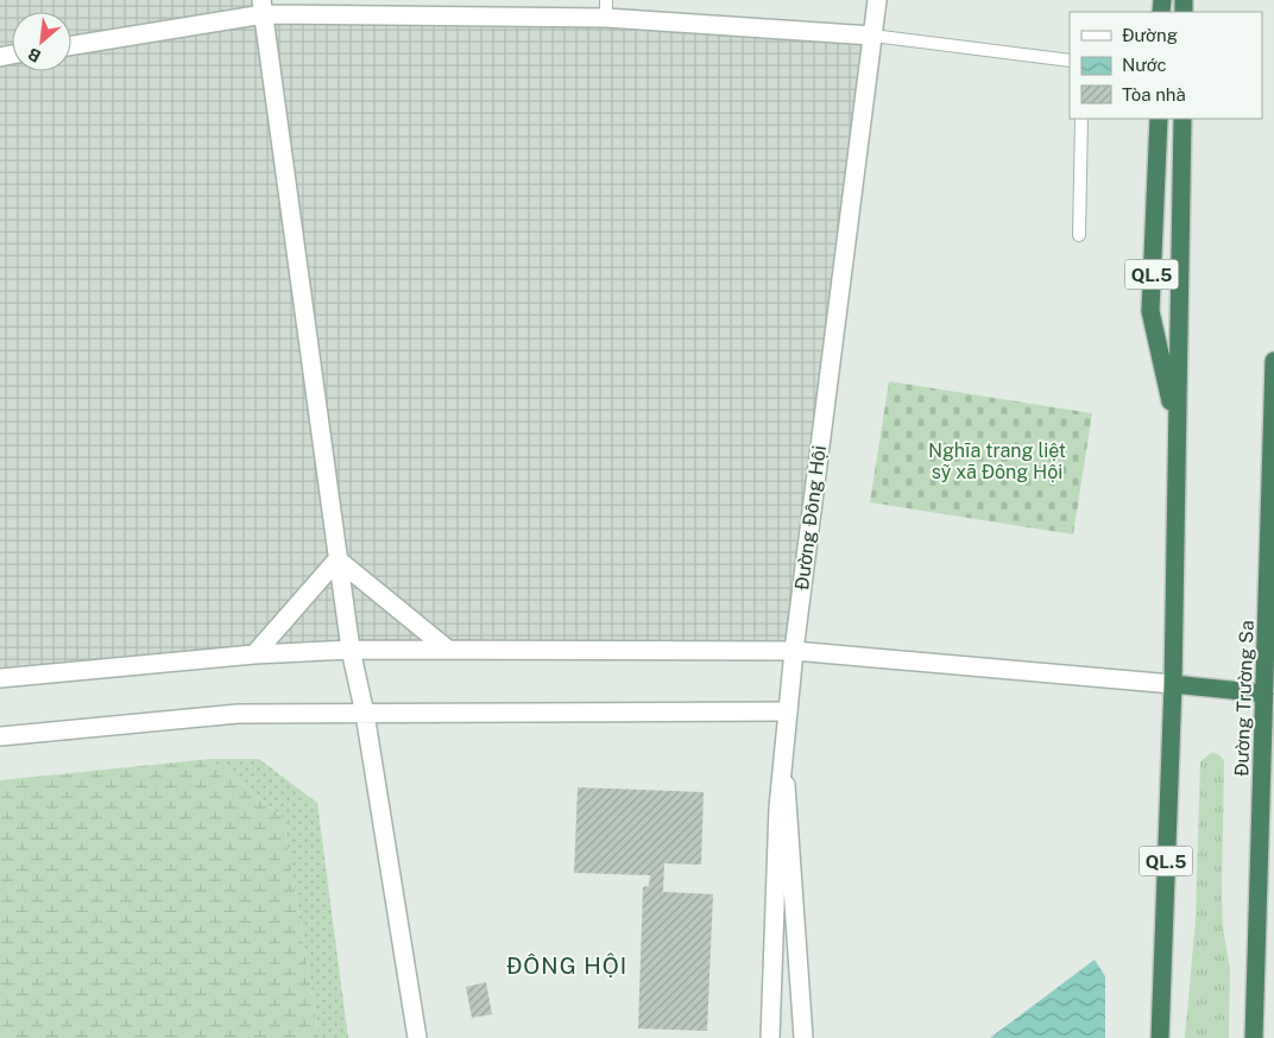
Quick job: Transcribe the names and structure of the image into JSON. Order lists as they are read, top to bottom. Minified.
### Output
{"streets":{"highway":["QL.5","Đường Trường Sa"],"street":["Đường Đông Hội"]},"districts":["ĐÔNG HỘI"],"parks":["Nghĩa trang liệt sỹ xã Đông Hội"],"legend":["Đường","Nước","Tòa nhà"],"north":"bottom left"}
